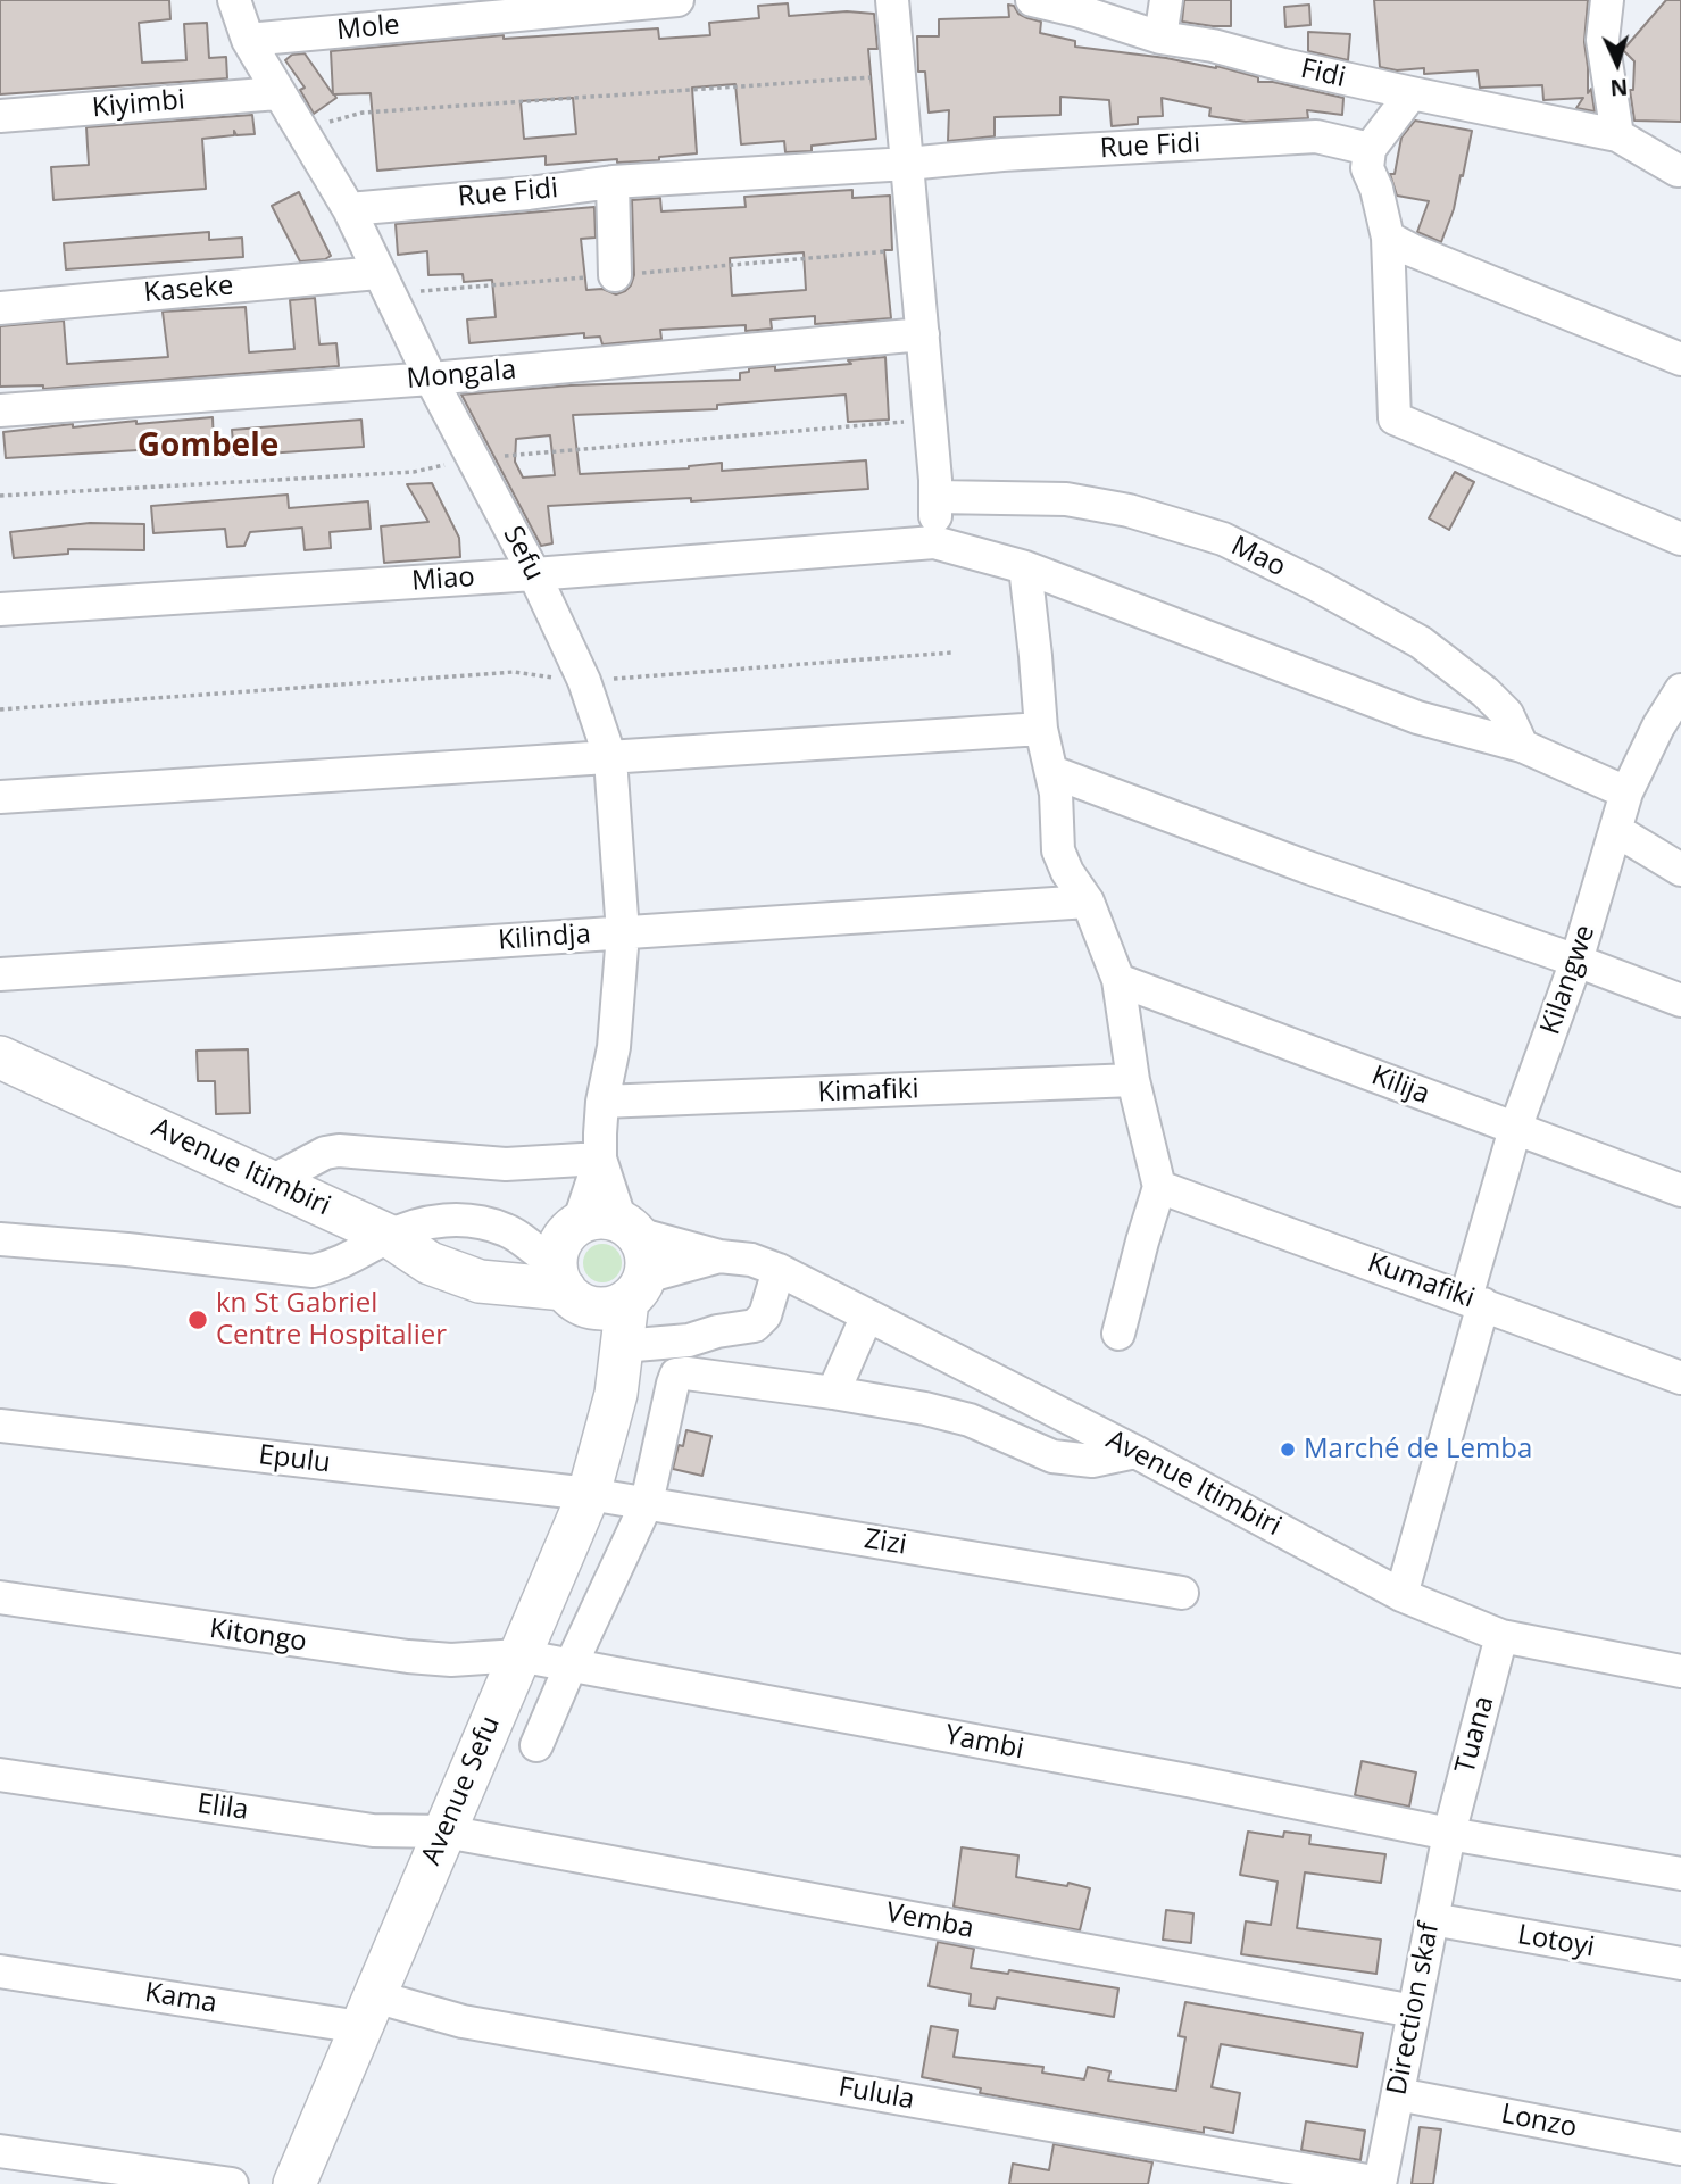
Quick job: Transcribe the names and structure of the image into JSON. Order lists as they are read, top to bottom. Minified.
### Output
{"streets":{"main road":["Avenue Itimbiri","Avenue Sefu"],"street":["Mole","Fidi","Kiyimbi","Rue Fidi","Kaseke","Mongala","Sefu","Mao","Miao","Kilindja","Kilangwe","Kilija","Kimafiki","Kumafiki","Epulu","Zizi","Kitongo","Tuana","Yambi","Elila","Vemba","Lotoyi","Kama","Direction skaf","Fulula","Lonzo"]},"crossings":[["Mole","Sefu"],["Kiyimbi","Sefu"],["Rue Fidi","Sefu"],["Kaseke","Sefu"],["Mongala","Sefu"],["Sefu","Miao"],["Sefu","Kilindja"],["Sefu","Kimafiki"],["Kilangwe","Kilija"],["Kilangwe","Avenue Itimbiri"],["Kilangwe","Kumafiki"],["Avenue Itimbiri","Tuana"],["Avenue Itimbiri","Avenue Sefu"],["Epulu","Zizi"],["Epulu","Avenue Sefu"],["Zizi","Avenue Sefu"],["Kitongo","Yambi"],["Kitongo","Avenue Sefu"],["Tuana","Yambi"],["Tuana","Direction skaf"],["Yambi","Avenue Sefu"],["Yambi","Direction skaf"],["Avenue Sefu","Elila"],["Avenue Sefu","Vemba"],["Avenue Sefu","Kama"],["Avenue Sefu","Fulula"],["Elila","Vemba"],["Vemba","Direction skaf"],["Lotoyi","Direction skaf"],["Kama","Fulula"],["Direction skaf","Fulula"],["Direction skaf","Lonzo"]],"districts":["Gombele"],"places":["kn St Gabriel Centre Hospitalier","Marché de Lemba"],"north":"bottom"}
